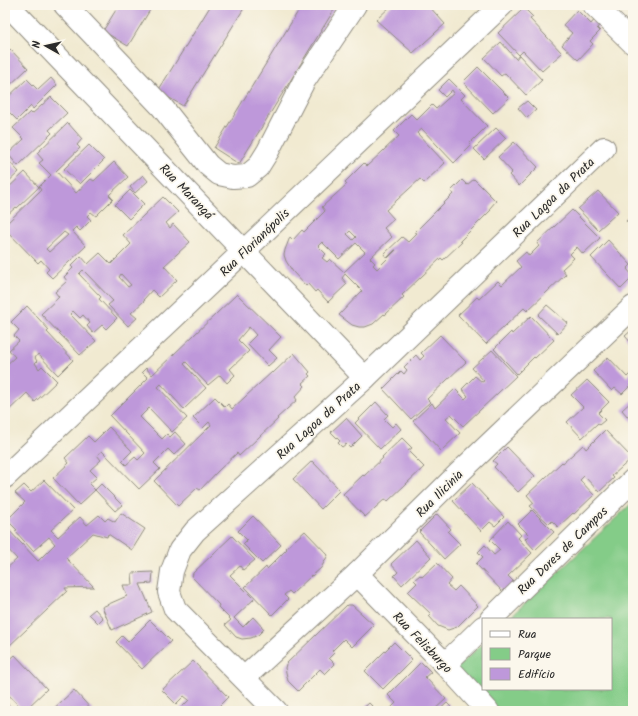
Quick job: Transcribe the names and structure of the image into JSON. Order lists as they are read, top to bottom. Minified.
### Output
{"streets":{"street":["Rua Marangá","Rua Lagoa da Prata","Rua Florianópolis","Rua Ilicinia","Rua Dores de Campos","Rua Felisburgo"]},"crossings":[["Rua Marangá","Rua Lagoa da Prata"],["Rua Marangá","Rua Florianópolis"],["Rua Lagoa da Prata","Rua Ilicinia"],["Rua Ilicinia","Rua Felisburgo"]],"legend":["Rua","Parque","Edifício"],"north":"left"}
